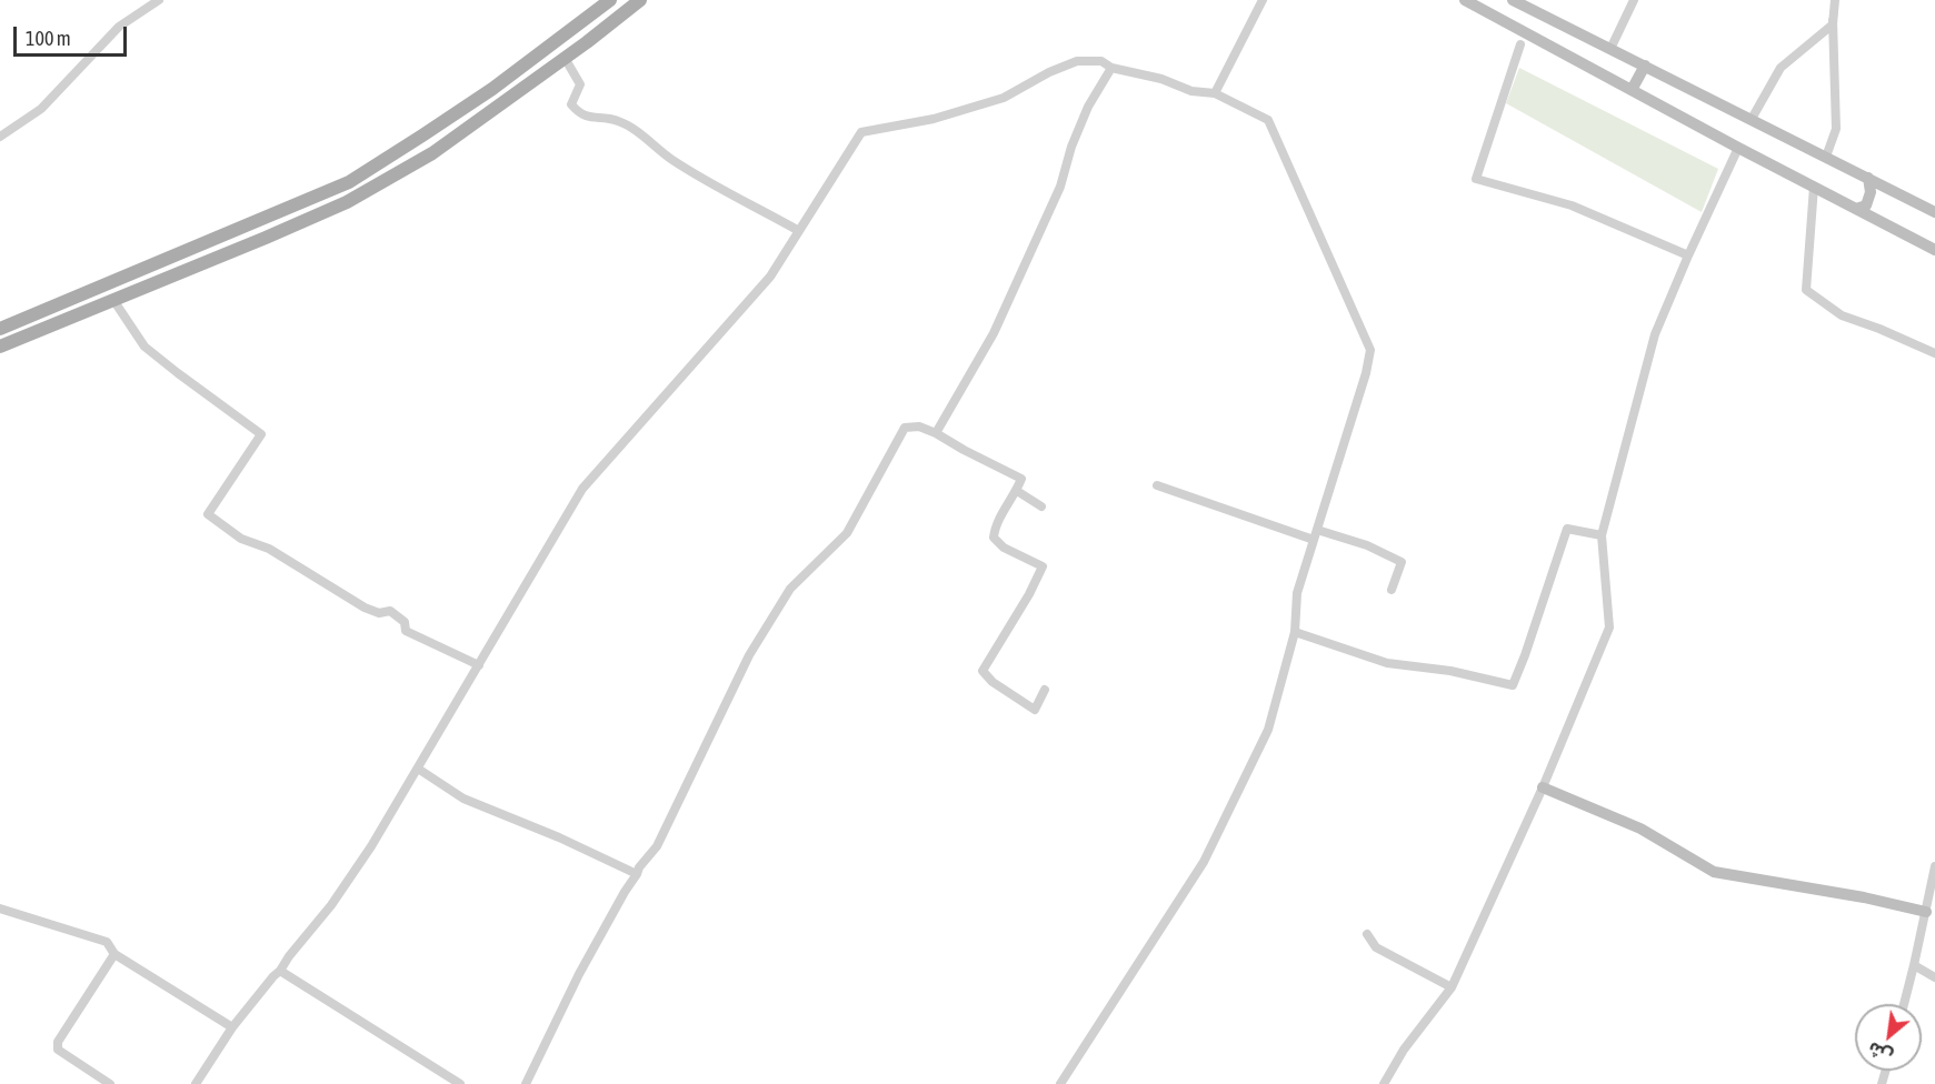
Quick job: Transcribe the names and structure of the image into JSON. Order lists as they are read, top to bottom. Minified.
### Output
{"scale_bar":"100 m","north":"bottom left"}
